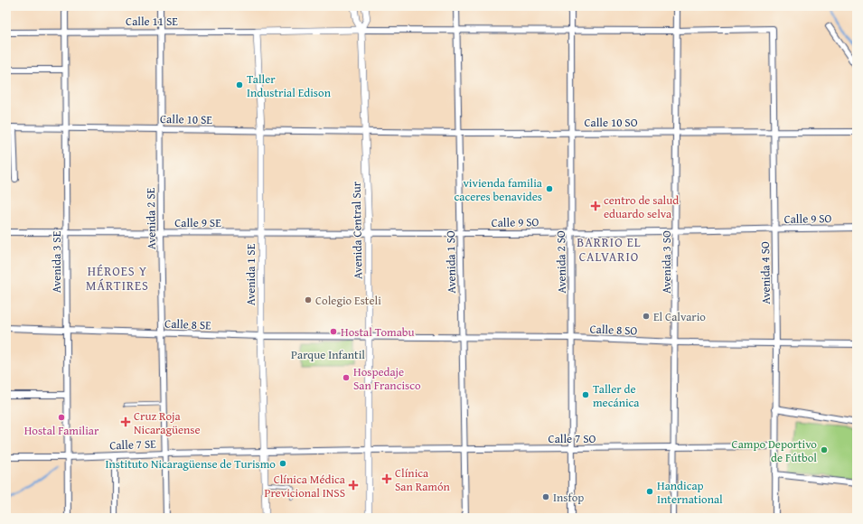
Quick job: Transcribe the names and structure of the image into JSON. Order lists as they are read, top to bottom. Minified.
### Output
{"streets":{"street":["Calle 11 SE","Calle 10 SE","Calle 10 SO","Avenida 2 SE","Calle 9 SO","Calle 9 SE","Avenida Central Sur","Avenida 3 SE","Avenida 1 SO","Avenida 2 SO","Avenida 3 SO","Avenida 4 SO","Avenida 1 SE","Calle 8 SE","Calle 8 SO","Calle 7 SO","Calle 7 SE"]},"crossings":[["Calle 11 SE","Avenida 2 SE"],["Calle 11 SE","Avenida Central Sur"],["Calle 11 SE","Avenida 3 SE"],["Calle 11 SE","Avenida 1 SE"],["Calle 10 SE","Calle 10 SO"],["Calle 10 SE","Avenida 2 SE"],["Calle 10 SE","Avenida Central Sur"],["Calle 10 SE","Avenida 3 SE"],["Calle 10 SE","Avenida 1 SE"],["Calle 10 SO","Avenida Central Sur"],["Calle 10 SO","Avenida 1 SO"],["Calle 10 SO","Avenida 2 SO"],["Calle 10 SO","Avenida 3 SO"],["Calle 10 SO","Avenida 4 SO"],["Avenida 2 SE","Calle 9 SE"],["Avenida 2 SE","Calle 8 SE"],["Avenida 2 SE","Calle 7 SE"],["Calle 9 SO","Calle 9 SE"],["Calle 9 SO","Avenida Central Sur"],["Calle 9 SO","Avenida 1 SO"],["Calle 9 SO","Avenida 2 SO"],["Calle 9 SO","Avenida 3 SO"],["Calle 9 SO","Avenida 4 SO"],["Calle 9 SE","Avenida Central Sur"],["Calle 9 SE","Avenida 3 SE"],["Calle 9 SE","Avenida 1 SE"],["Avenida Central Sur","Calle 8 SE"],["Avenida Central Sur","Calle 8 SO"],["Avenida Central Sur","Calle 7 SO"],["Avenida Central Sur","Calle 7 SE"],["Avenida 3 SE","Calle 8 SE"],["Avenida 3 SE","Calle 7 SE"],["Avenida 1 SO","Calle 8 SO"],["Avenida 1 SO","Calle 7 SO"],["Avenida 2 SO","Calle 8 SO"],["Avenida 2 SO","Calle 7 SO"],["Avenida 3 SO","Avenida 4 SO"],["Avenida 3 SO","Calle 8 SO"],["Avenida 3 SO","Calle 7 SO"],["Avenida 4 SO","Calle 8 SO"],["Avenida 4 SO","Calle 7 SO"],["Avenida 1 SE","Calle 8 SE"],["Avenida 1 SE","Calle 7 SE"],["Calle 8 SE","Calle 8 SO"],["Calle 7 SO","Calle 7 SE"]],"districts":["BARRIO EL CALVARIO","HÉROES Y MÁRTIRES"],"parks":["Parque Infantil"],"places":{"other":["Taller Industrial Edison","vivienda familia caceres benavides","Colegio Esteli","El Calvario","Hostal Tomabu","Hospedaje San Francisco","Taller de mecánica","Hostal Familiar","Campo Deportivo de Fútbol","Instituto Nicaragüense de Turismo","Handicap International","Insfop"],"health":["centro de salud eduardo selva","Cruz Roja Nicaragüense","Clínica San Ramón","Clínica Médica Previcional INSS"]}}
